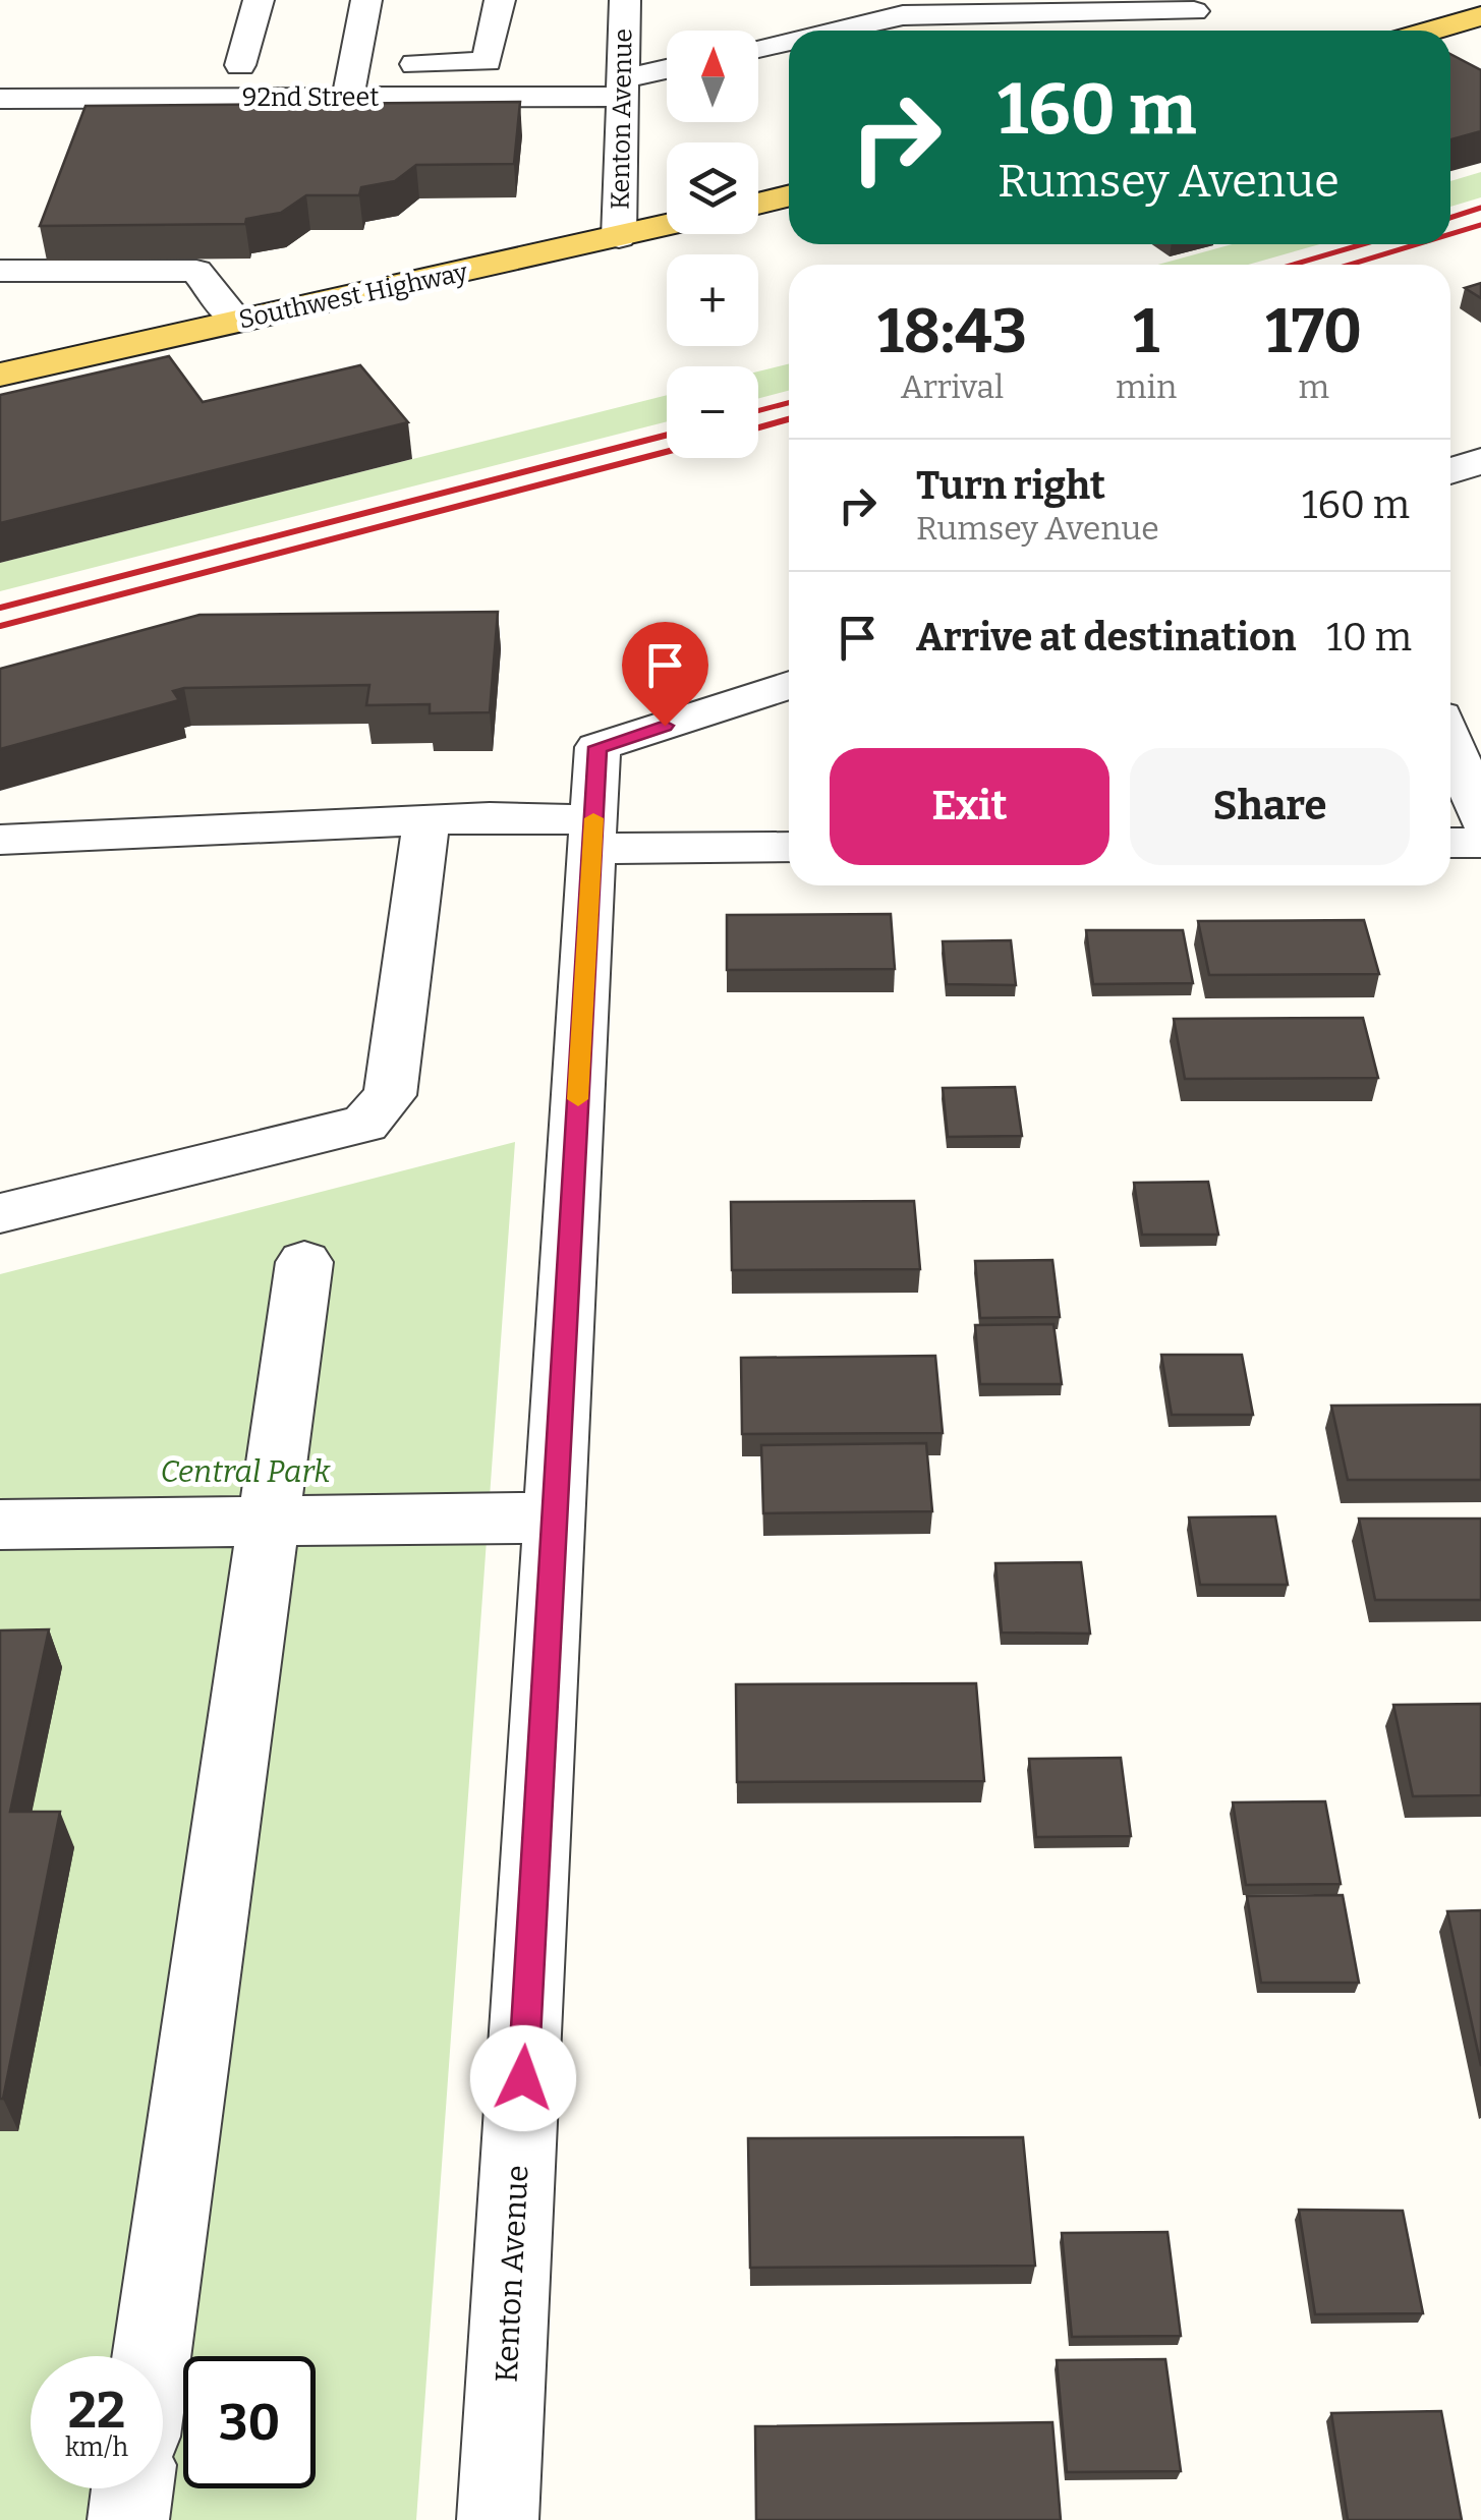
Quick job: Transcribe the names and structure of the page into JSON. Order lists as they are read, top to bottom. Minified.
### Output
{"streets":{"main road":["Southwest Highway"],"street":["92nd Street","Kenton Avenue"]},"crossings":[["92nd Street","Kenton Avenue"],["Kenton Avenue","Southwest Highway"]],"parks":["Central Park"],"north":"top","page":{"map_buttons":["+","−"],"turn":["160 m","Rumsey Avenue"],"eta":["18:43","Arrival","1","min","170","m"],"list":[{"name":"Turn right","note":"Rumsey Avenue","value":"160 m"},{"name":"Arrive at destination","value":"10 m"}],"buttons":["Exit","Share"],"speed":"22 km/h","limit":"30"}}
